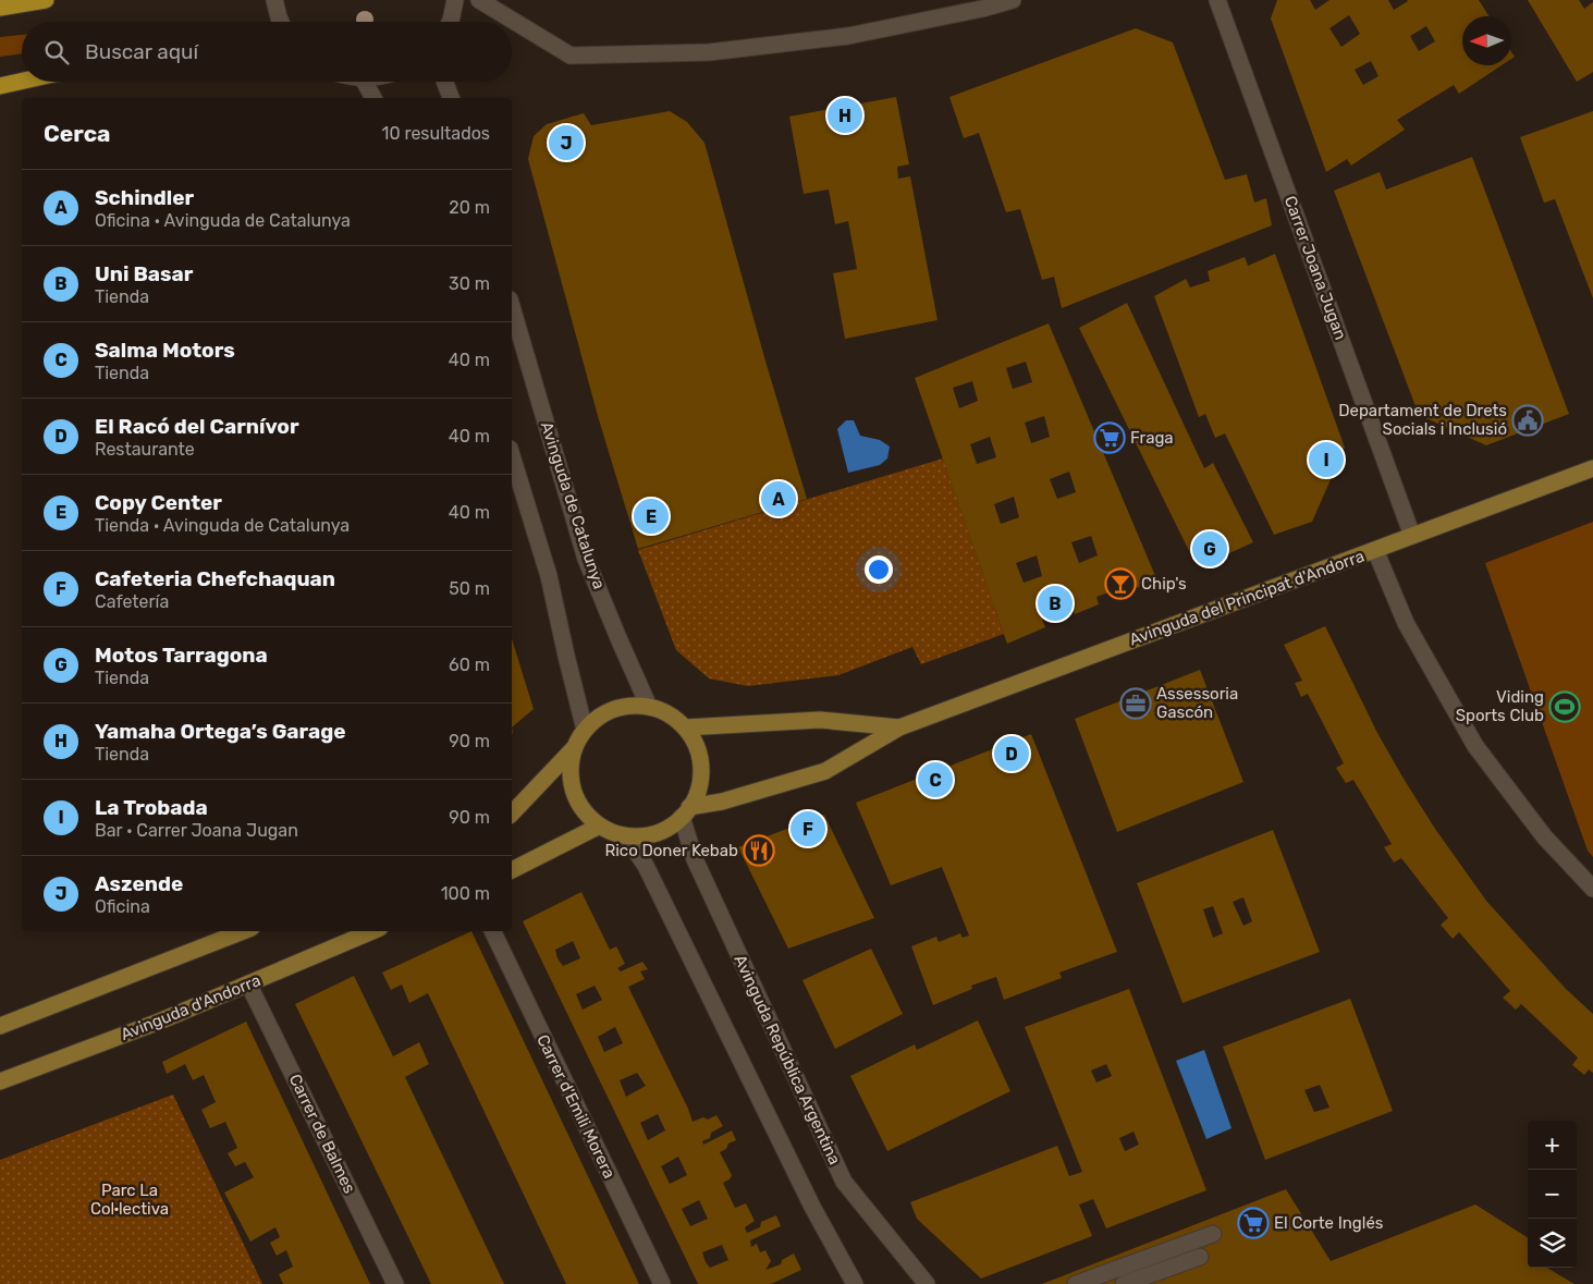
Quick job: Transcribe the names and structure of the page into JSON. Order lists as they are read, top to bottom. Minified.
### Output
{"streets":{"main road":["Avinguda del Principat d'Andorra","Avinguda d'Andorra"],"street":["Carrer Joana Jugan","Avinguda de Catalunya","Avinguda República Argentina","Carrer d'Emili Morera","Carrer de Balmes"]},"crossings":[["Carrer Joana Jugan","Avinguda del Principat d'Andorra"],["Avinguda de Catalunya","Avinguda del Principat d'Andorra"],["Avinguda de Catalunya","Avinguda República Argentina"],["Avinguda del Principat d'Andorra","Avinguda República Argentina"],["Avinguda d'Andorra","Carrer de Balmes"]],"parks":["Parc La Col·lectiva"],"places":{"public building":["Departament de Drets Socials i Inclusió"],"supermarket":["Fraga","El Corte Inglés"],"bar":["Chip's"],"office":["Assessoria Gascón"],"sports":["Viding Sports Club"],"restaurant":["Rico Doner Kebab"]},"north":"left","page":{"search":"Buscar aquí","pins":["H","J","I","A","E","G","B","D","C","F"],"heading":["Cerca","10 resultados"],"list":[{"mark":"A","name":"Schindler","note":"Oficina · Avinguda de Catalunya","value":"20 m"},{"mark":"B","name":"Uni Basar","note":"Tienda","value":"30 m"},{"mark":"C","name":"Salma Motors","note":"Tienda","value":"40 m"},{"mark":"D","name":"El Racó del Carnívor","note":"Restaurante","value":"40 m"},{"mark":"E","name":"Copy Center","note":"Tienda · Avinguda de Catalunya","value":"40 m"},{"mark":"F","name":"Cafeteria Chefchaquan","note":"Cafetería","value":"50 m"},{"mark":"G","name":"Motos Tarragona","note":"Tienda","value":"60 m"},{"mark":"H","name":"Yamaha Ortega’s Garage","note":"Tienda","value":"90 m"},{"mark":"I","name":"La Trobada","note":"Bar · Carrer Joana Jugan","value":"90 m"},{"mark":"J","name":"Aszende","note":"Oficina","value":"100 m"}],"map_buttons":["+","−"]}}
